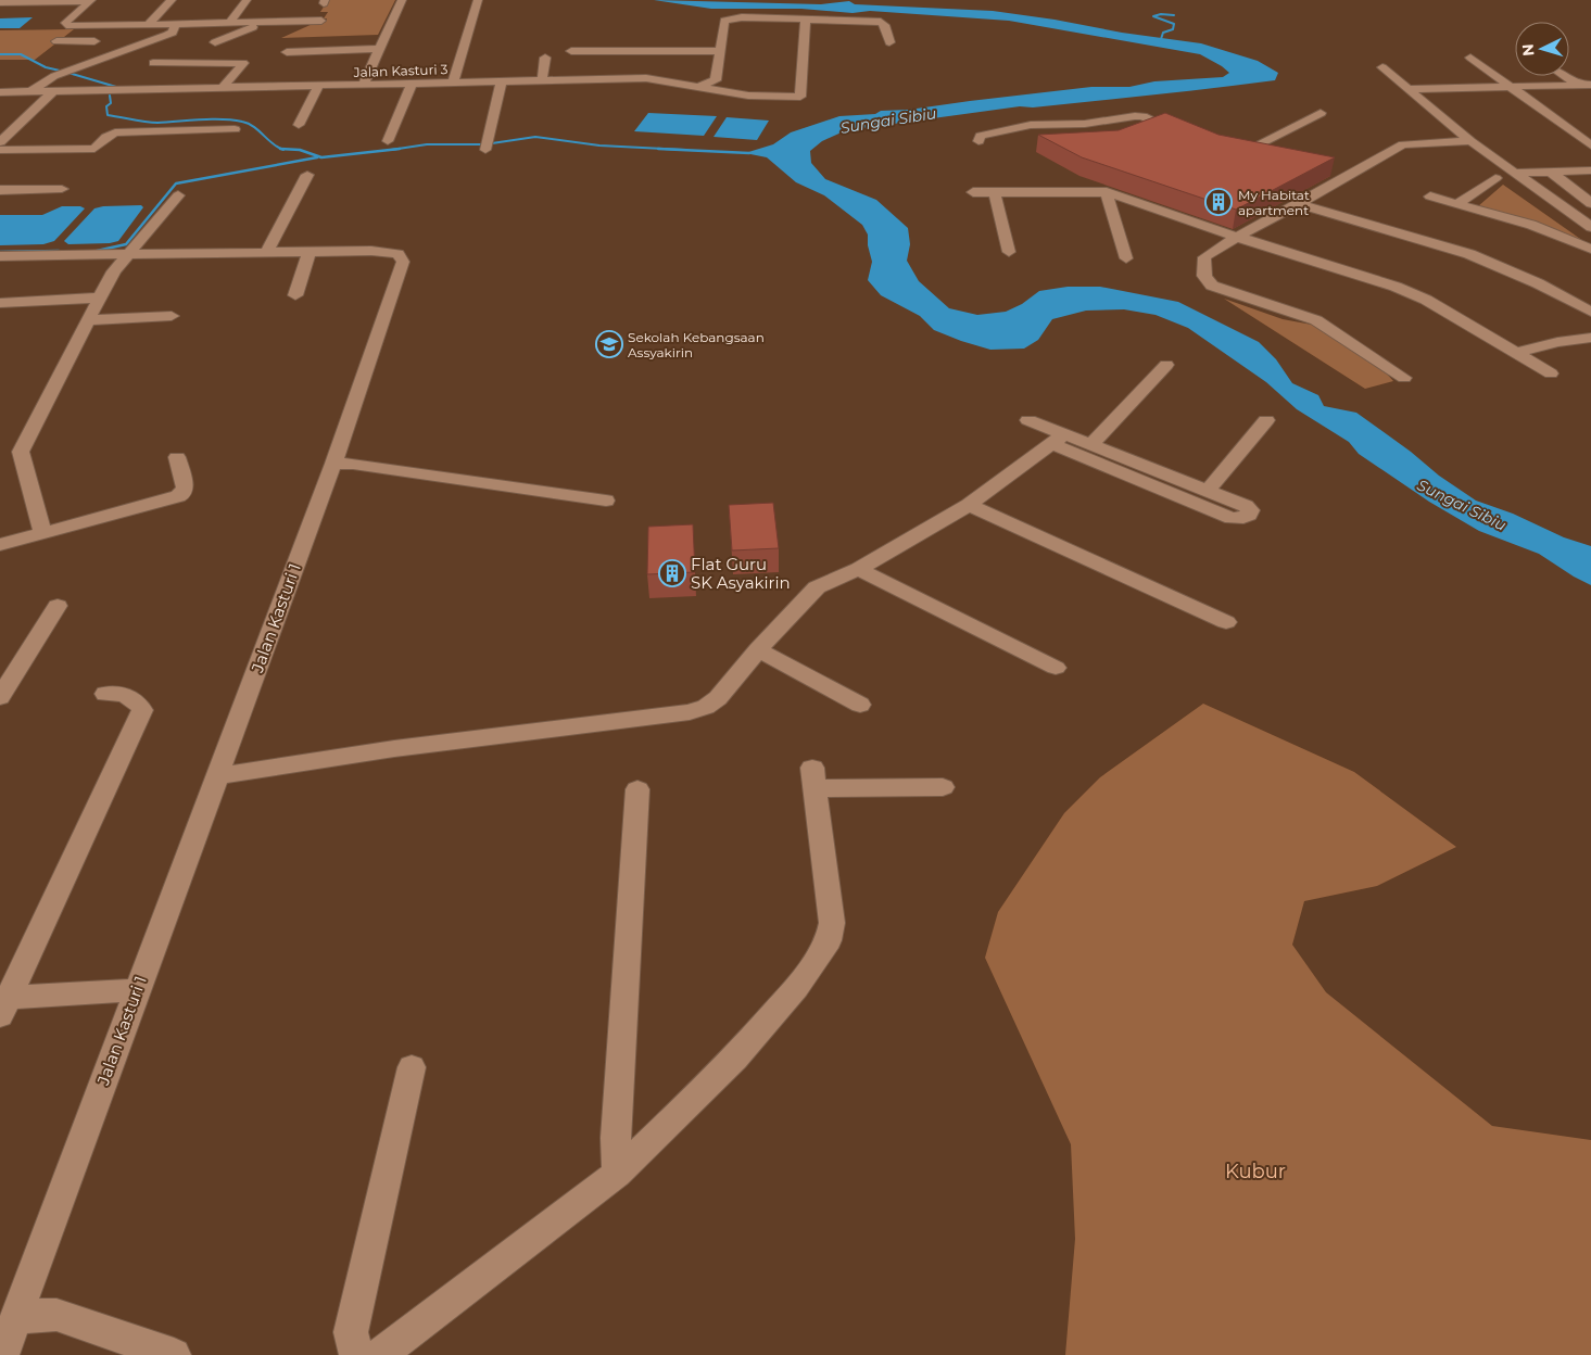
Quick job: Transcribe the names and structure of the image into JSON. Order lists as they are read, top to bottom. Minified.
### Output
{"streets":{"street":["Jalan Kasturi 3","Jalan Kasturi 1"]},"water":["Sungai Sibiu"],"parks":["Kubur"],"places":{"building":["My Habitat apartment","Flat Guru SK Asyakirin"],"school or university":["Sekolah Kebangsaan Assyakirin"]},"north":"left"}
